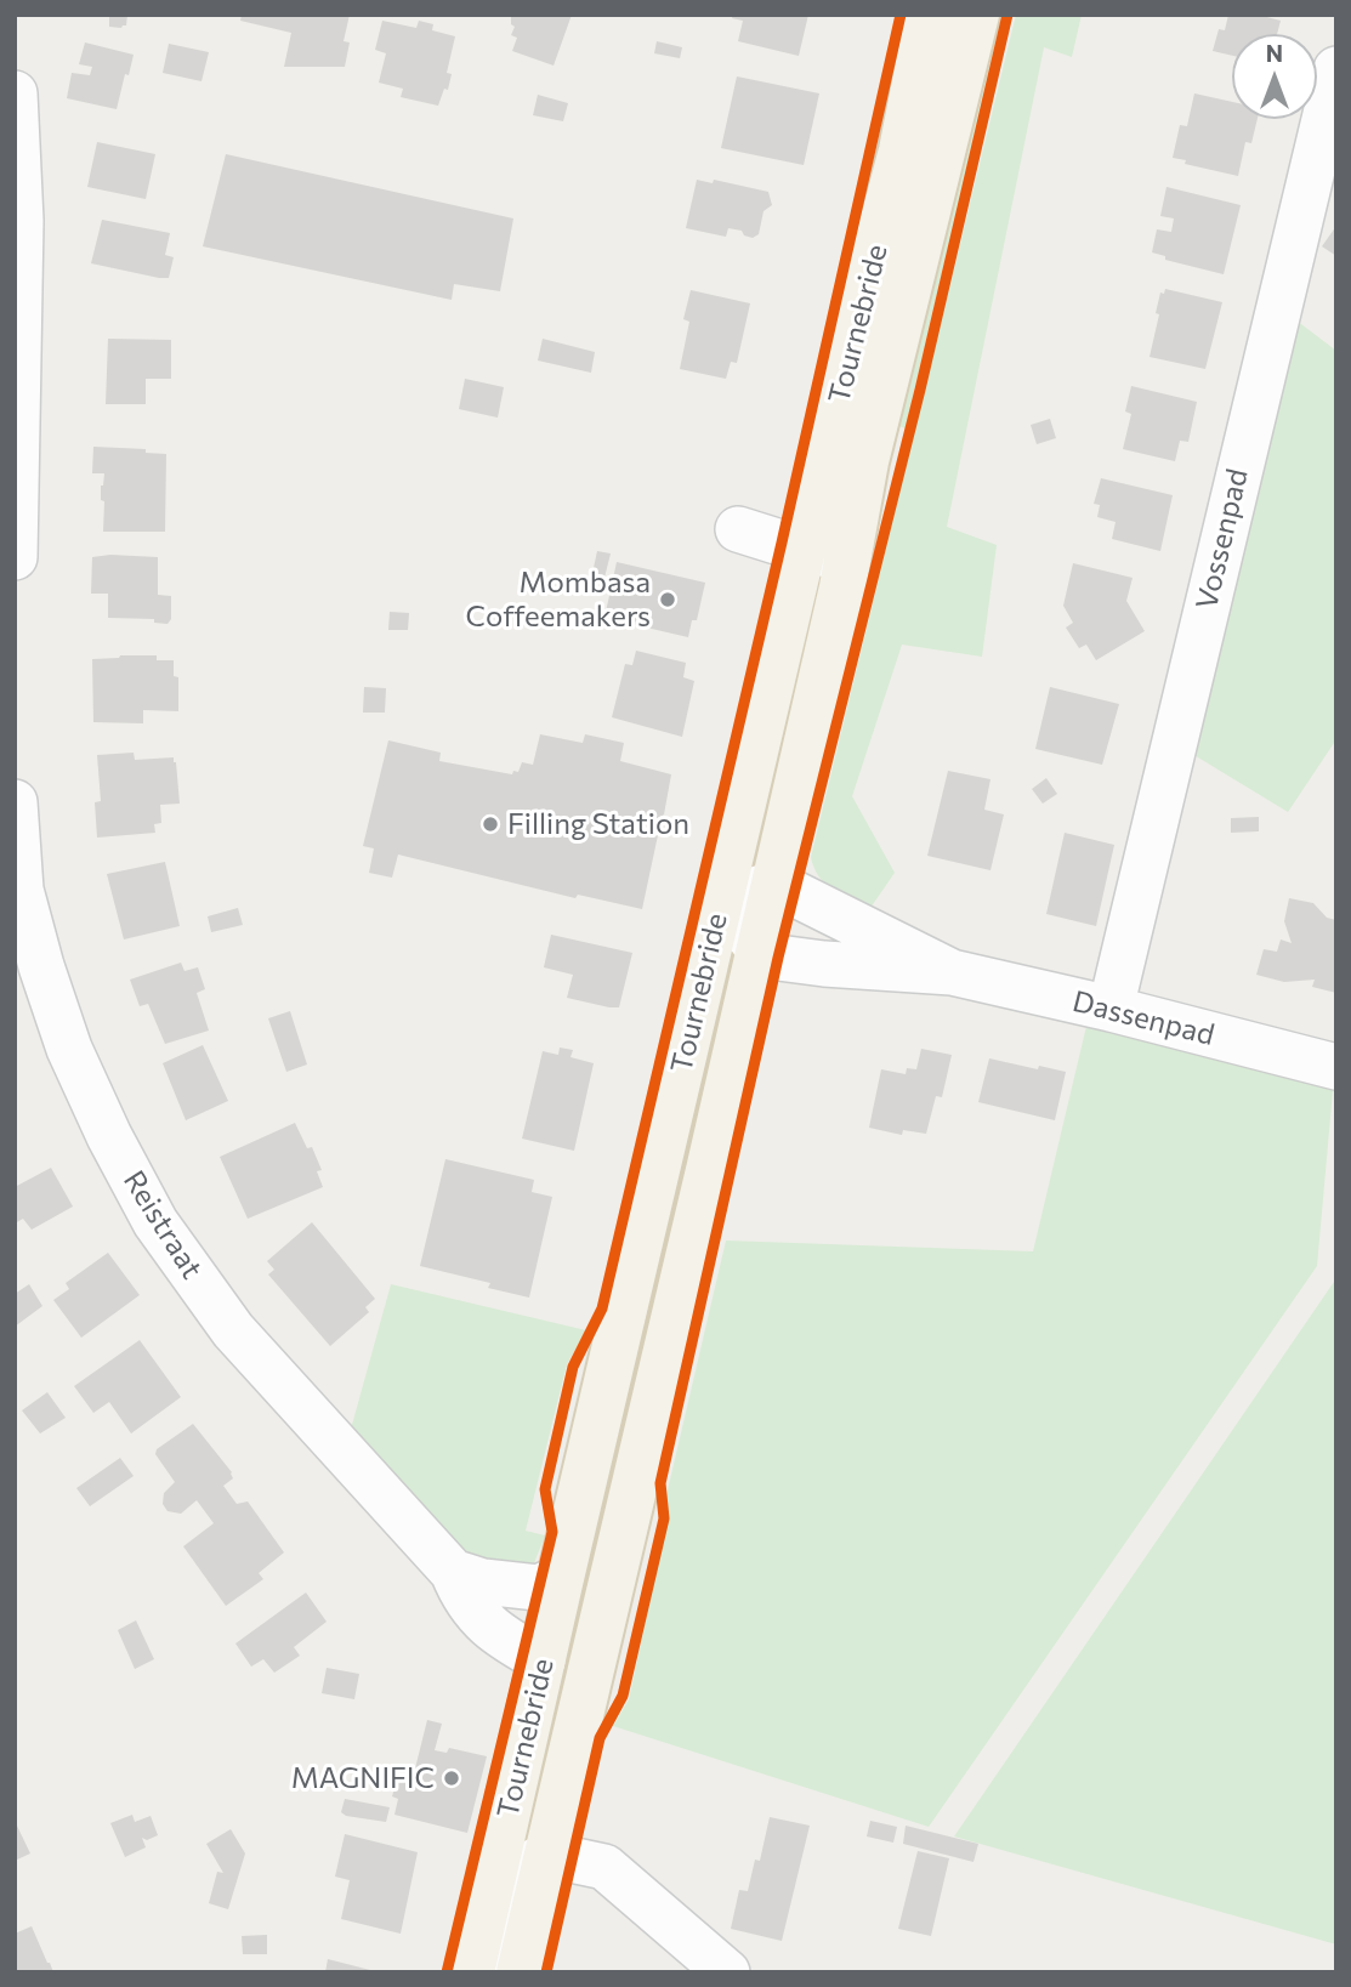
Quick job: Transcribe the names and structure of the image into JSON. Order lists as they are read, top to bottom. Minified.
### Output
{"streets":{"main road":["Tournebride"],"street":["Vossenpad","Dassenpad","Reistraat"]},"crossings":[["Tournebride","Dassenpad"],["Tournebride","Reistraat"],["Vossenpad","Dassenpad"]],"places":["Mombasa Coffeemakers","Filling Station","MAGNIFIC"],"north":"top"}
